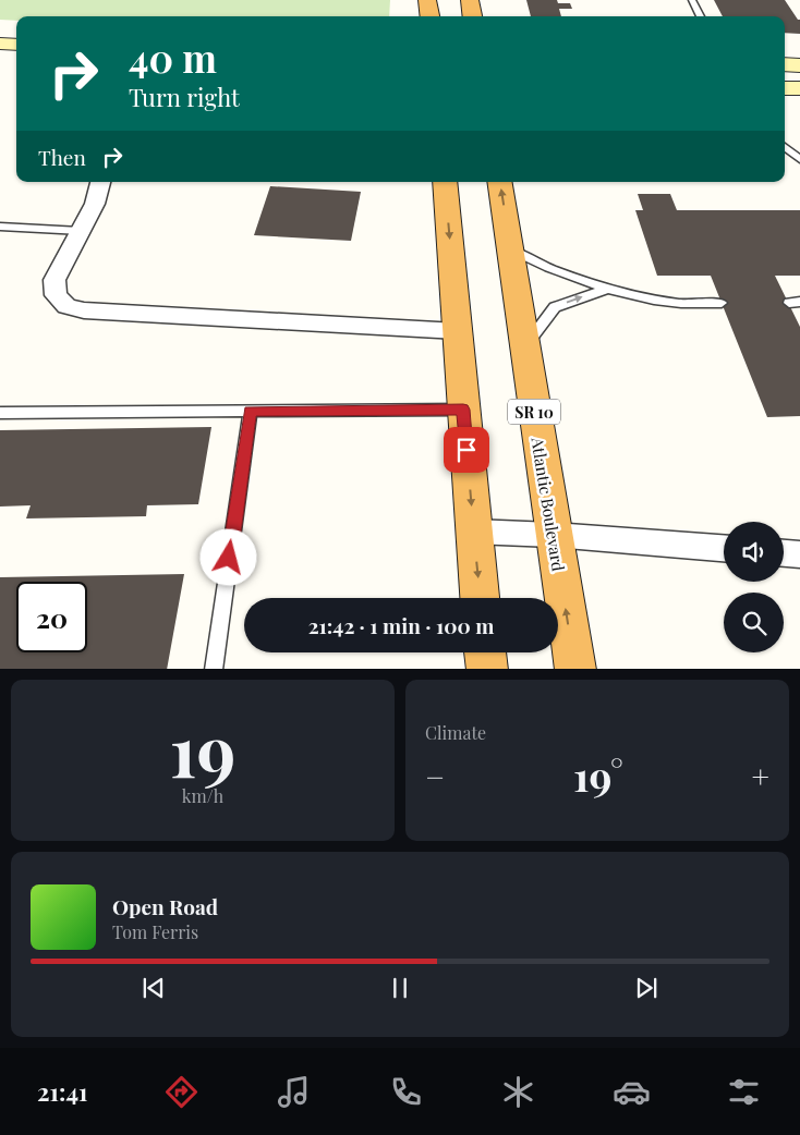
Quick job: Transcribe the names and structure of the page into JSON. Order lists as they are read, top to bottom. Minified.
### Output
{"streets":{"highway":["SR 10","Atlantic Boulevard"]},"page":{"turn":["40 m","Turn right"],"then":"Then","limit":"20","trip":"21:42 · 1 min · 100 m","tile":[["19","km/h"],"Climate"],"heat":["−","19°","+"],"song":["Open Road","Tom Ferris"],"tabs":"21:41"}}
